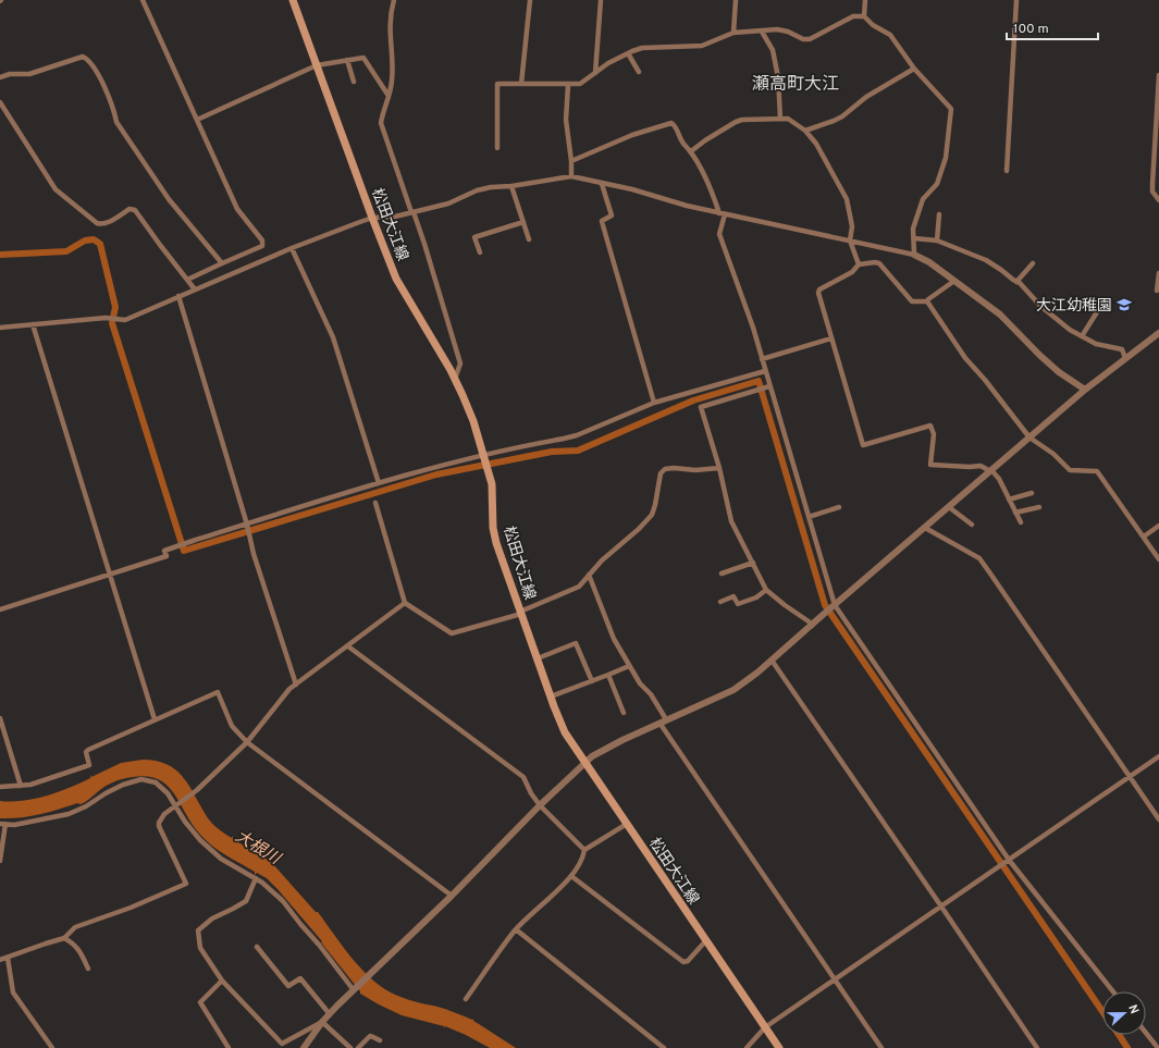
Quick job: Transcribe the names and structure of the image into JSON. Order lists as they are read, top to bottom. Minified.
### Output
{"streets":{"main road":["松田大江線"]},"districts":["瀬高町大江"],"water":["大根川"],"places":{"school or university":["大江幼稚園"]},"scale_bar":"100 m","north":"right"}
